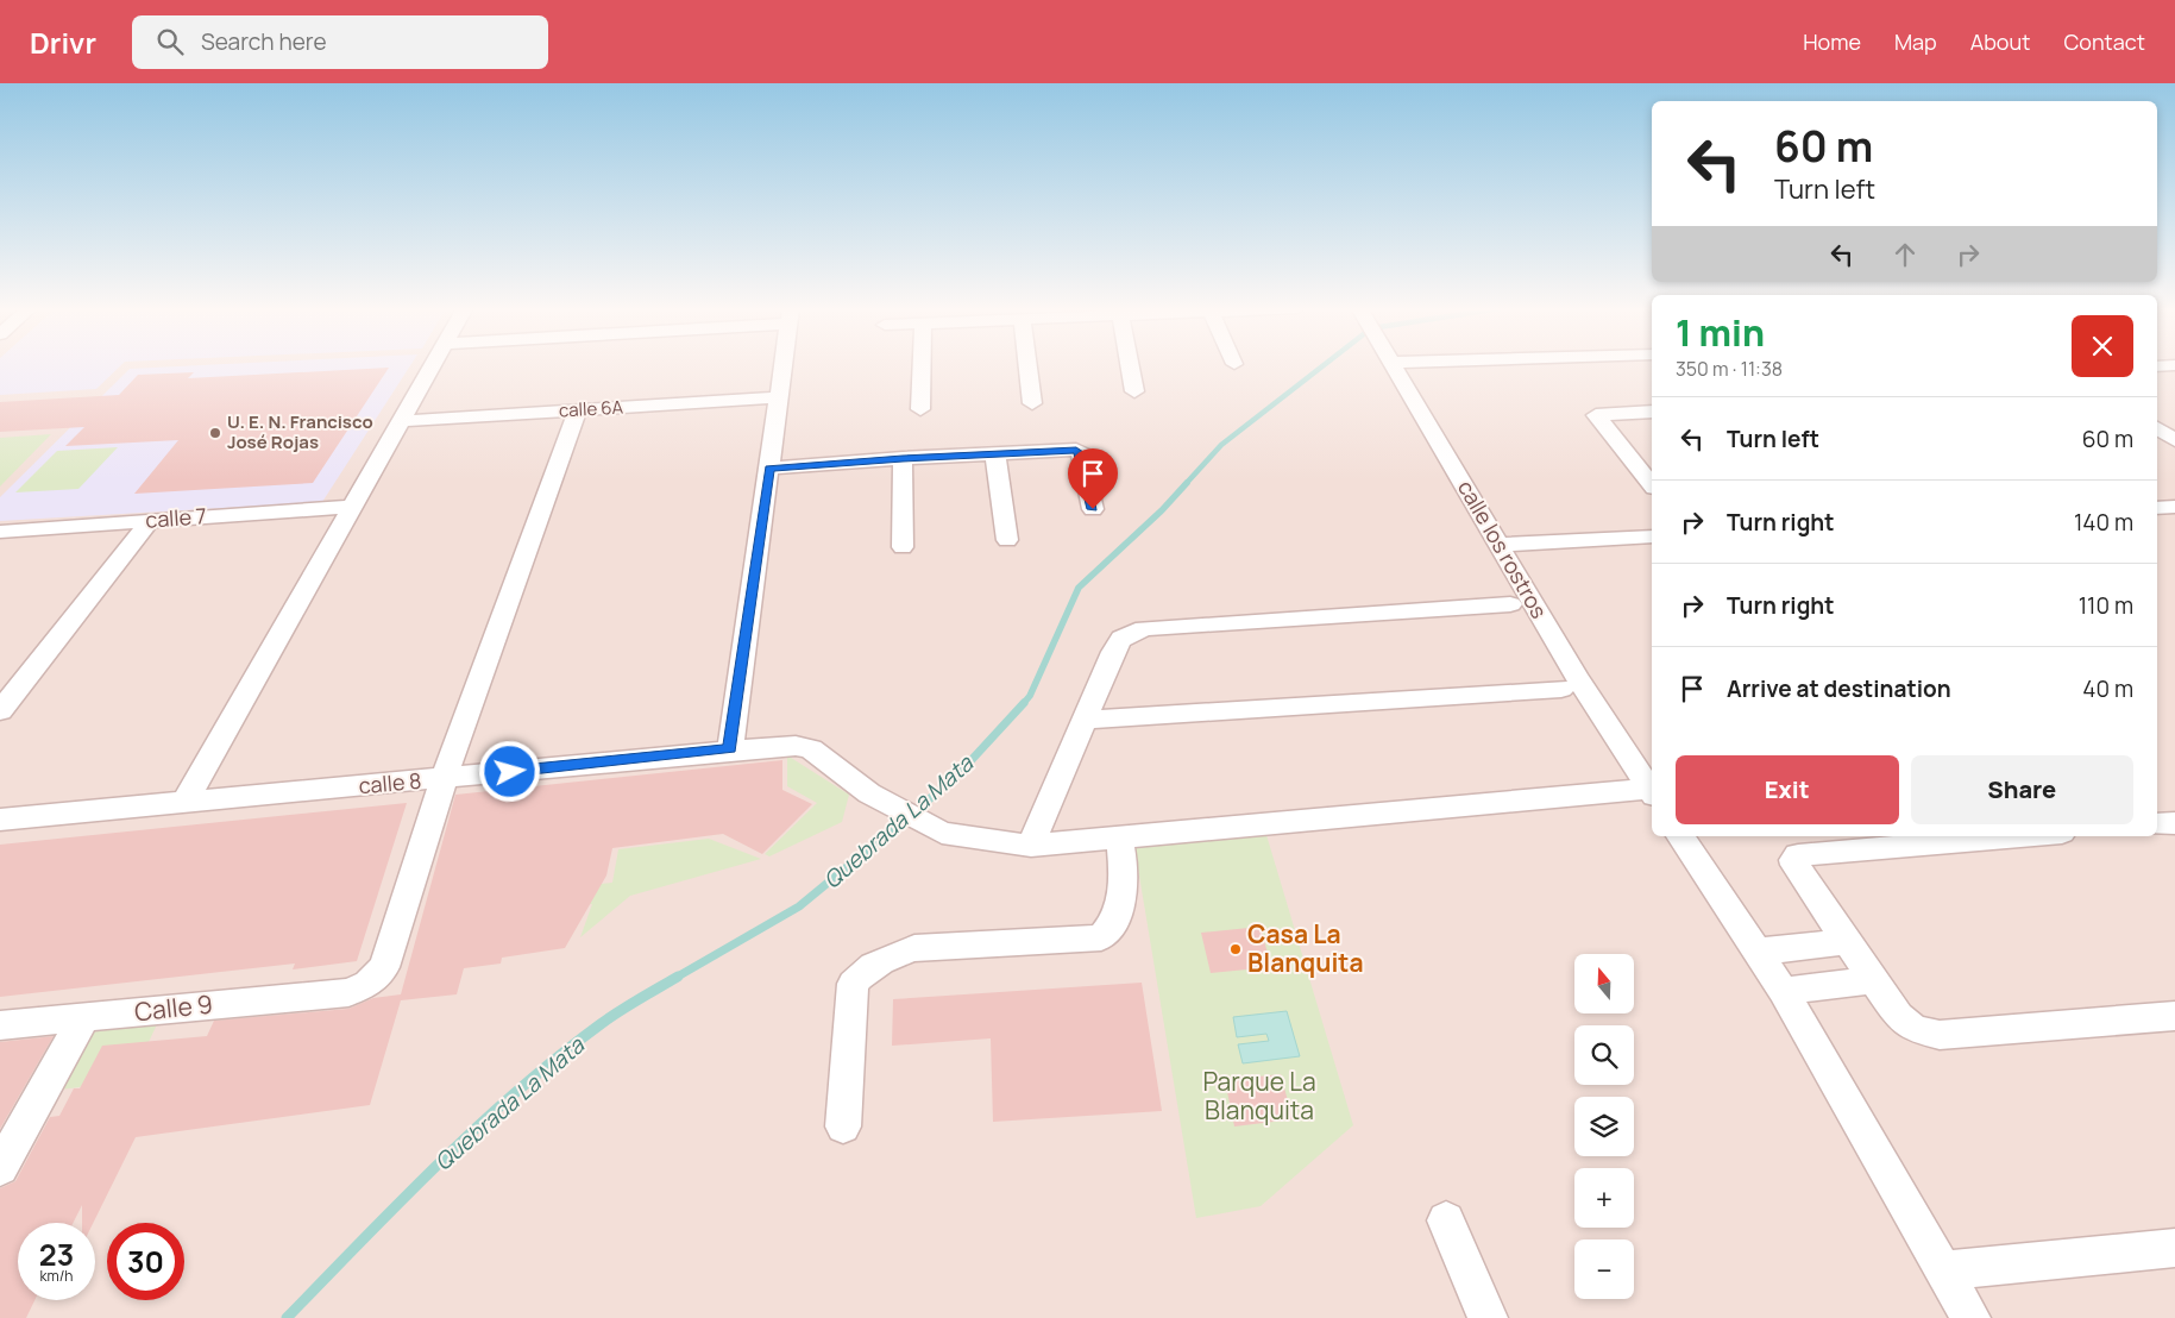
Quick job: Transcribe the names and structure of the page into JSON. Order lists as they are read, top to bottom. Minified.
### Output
{"streets":{"street":["calle 6A","calle 7","calle los rostros","calle 8","Calle 9"]},"crossings":[["calle 8","Calle 9"]],"water":["Quebrada La Mata"],"parks":["Parque La Blanquita"],"places":["U. E. N. Francisco José Rojas","Casa La Blanquita"],"north":"top","page":{"header":"Drivr","search":"Search here","nav":["Home","Map","About","Contact"],"turn":["60 m","Turn left"],"heading":["1 min","350 m · 11:38"],"list":[{"name":"Turn left","value":"60 m"},{"name":"Turn right","value":"140 m"},{"name":"Turn right","value":"110 m"},{"name":"Arrive at destination","value":"40 m"}],"buttons":["Exit","Share"],"map_buttons":["+","−"],"speed":"23 km/h","limit":"30"}}
